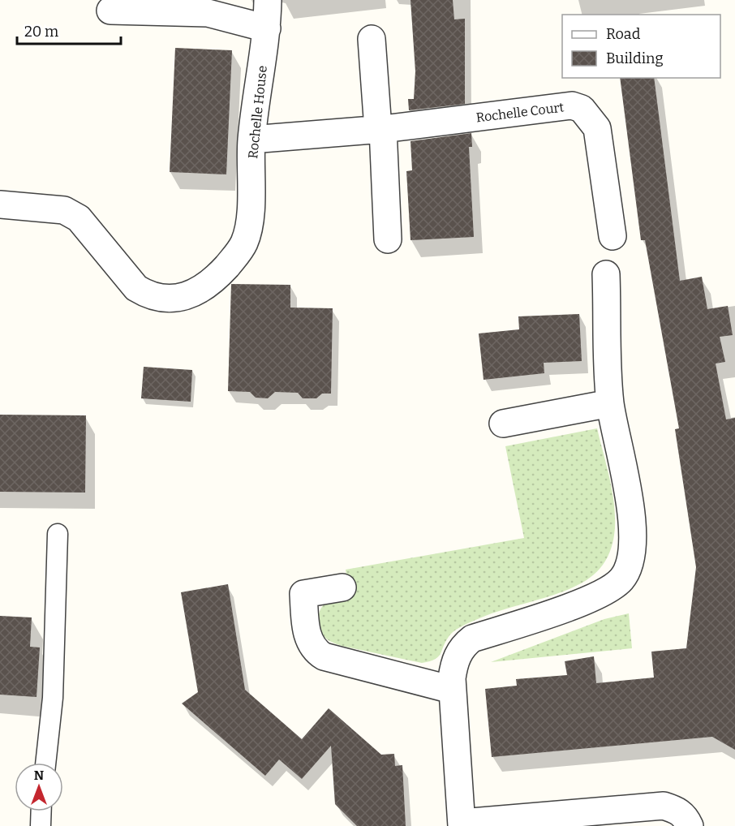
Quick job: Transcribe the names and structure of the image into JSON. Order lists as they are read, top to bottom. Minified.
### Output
{"streets":{"street":["Rochelle House","Rochelle Court"]},"crossings":[["Rochelle House","Rochelle Court"]],"legend":["Road","Building"],"scale_bar":"20 m","north":"top"}
